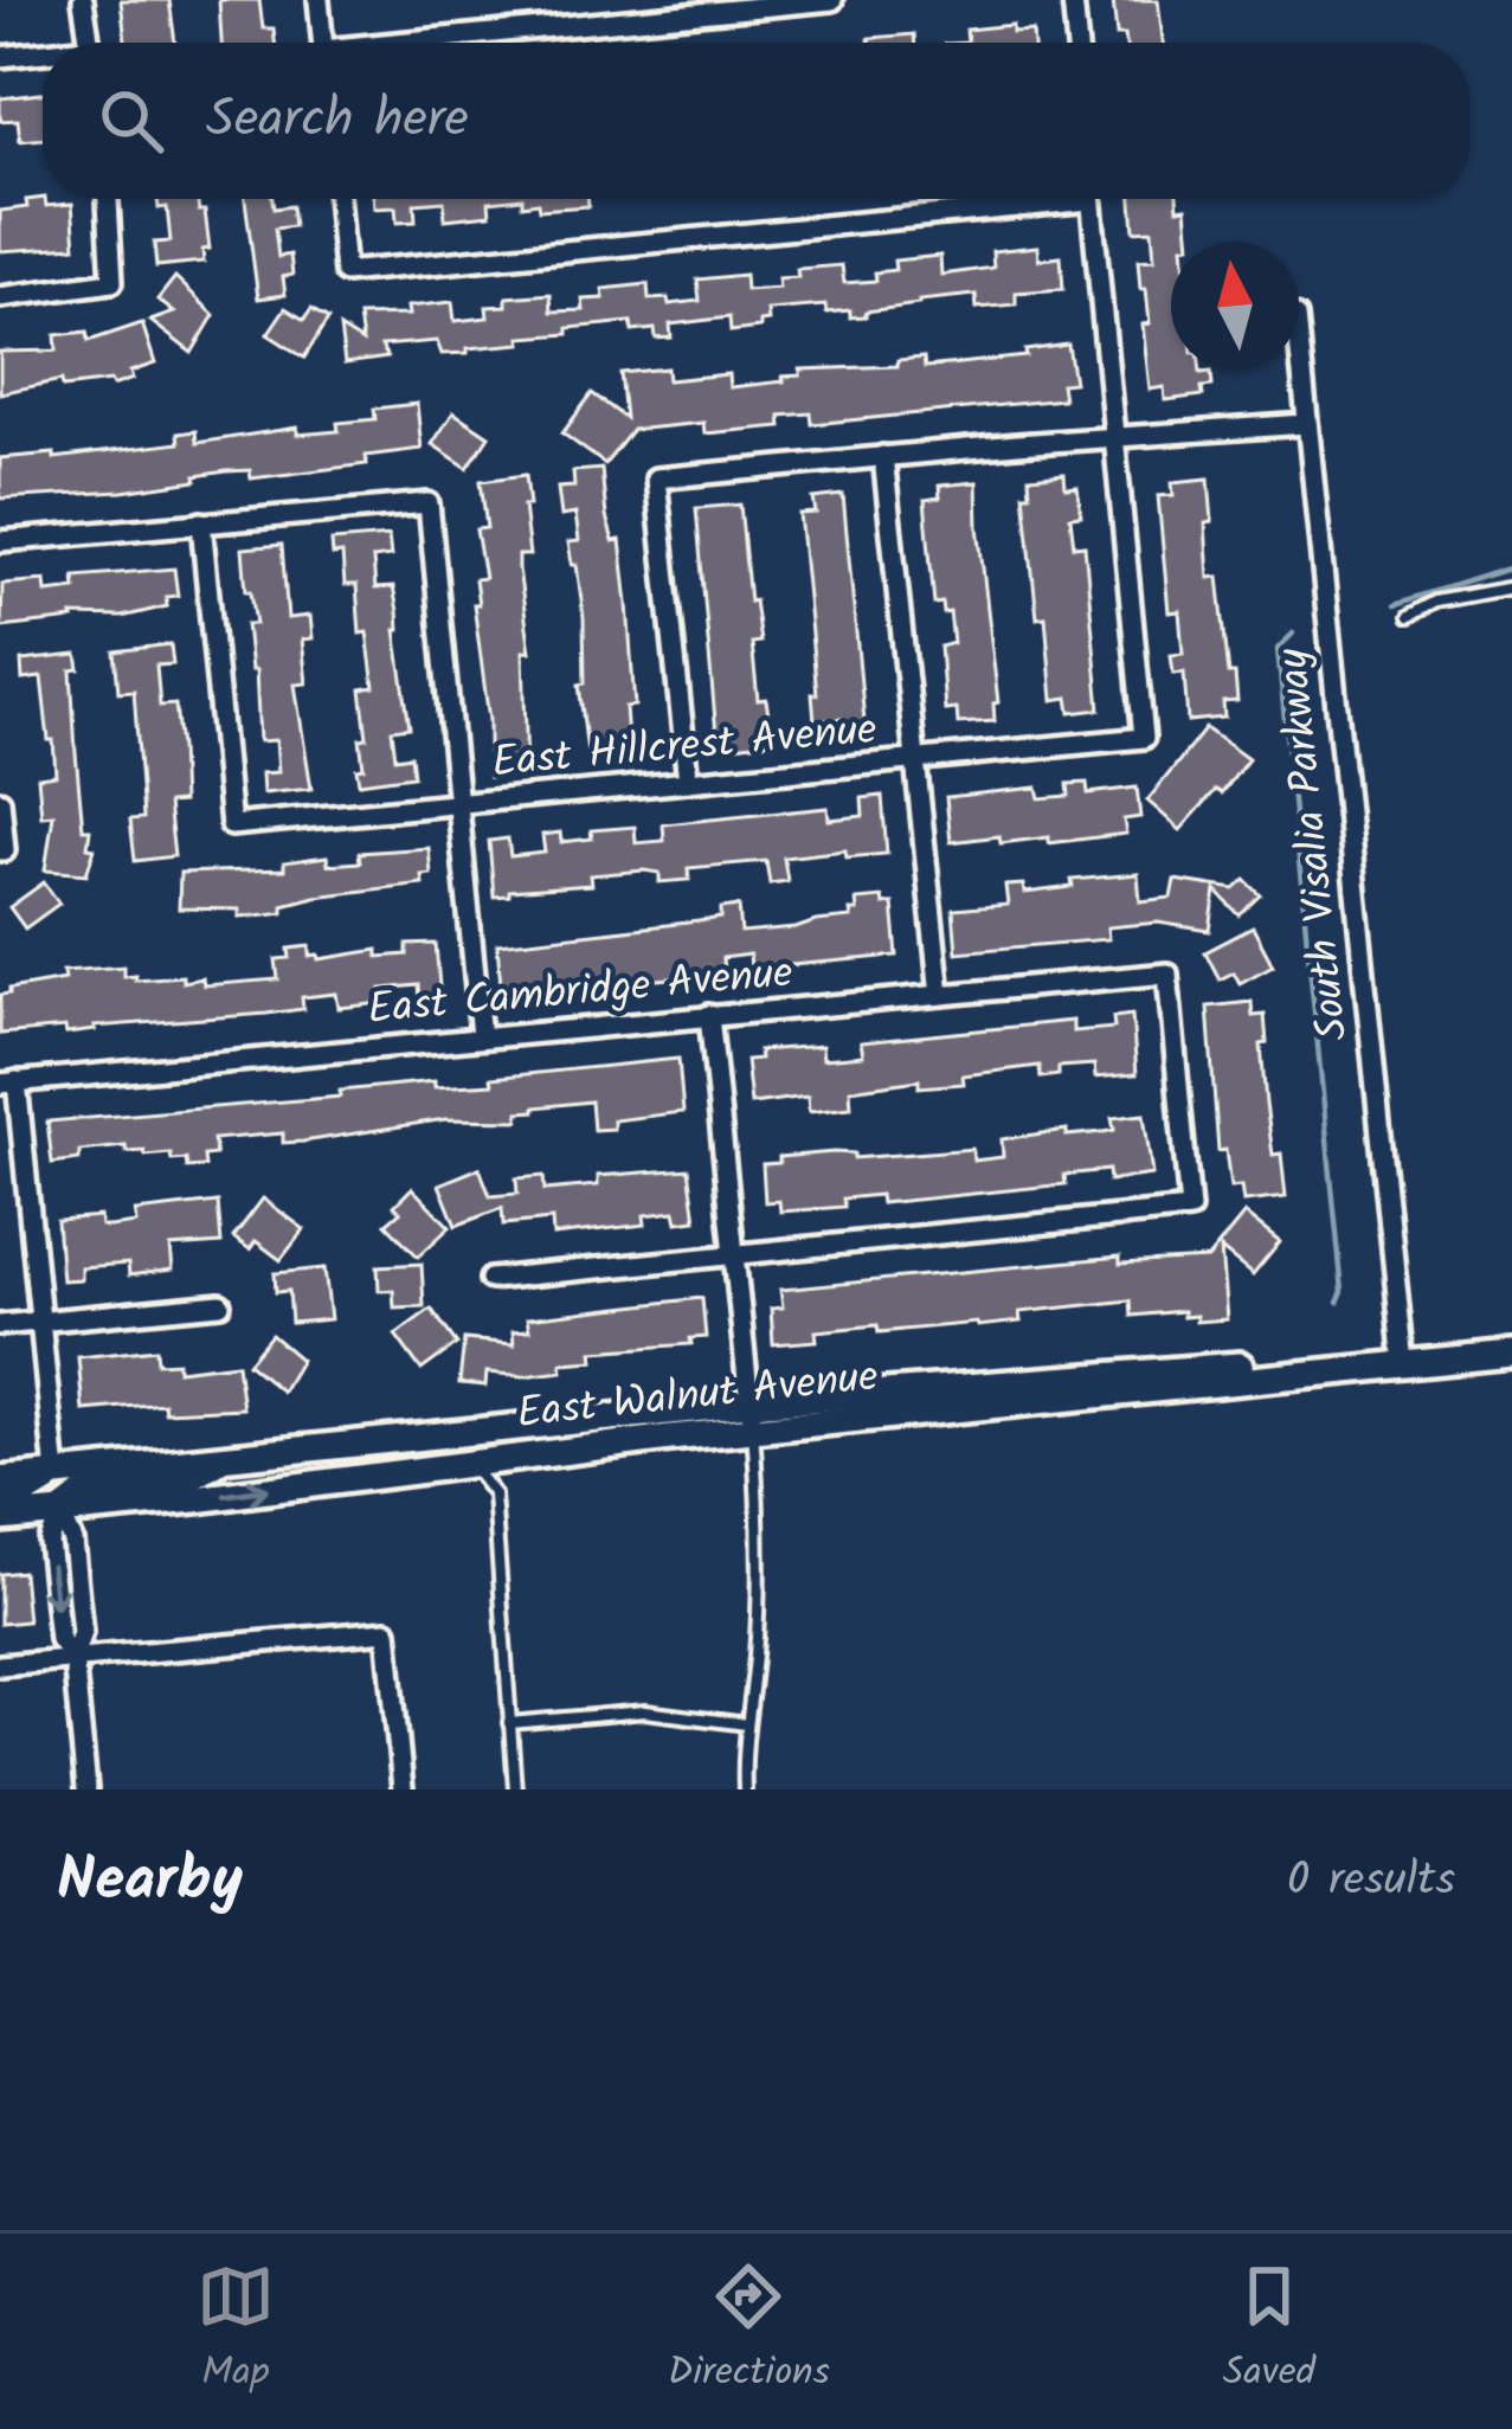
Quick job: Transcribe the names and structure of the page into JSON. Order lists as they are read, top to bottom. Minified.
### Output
{"streets":{"main road":["East Walnut Avenue"],"street":["East Hillcrest Avenue","South Visalia Parkway","East Cambridge Avenue"]},"crossings":[["South Visalia Parkway","East Walnut Avenue"]],"north":"top","page":{"search":"Search here","heading":["Nearby","0 results"],"nav":["Map","Directions","Saved"]}}
